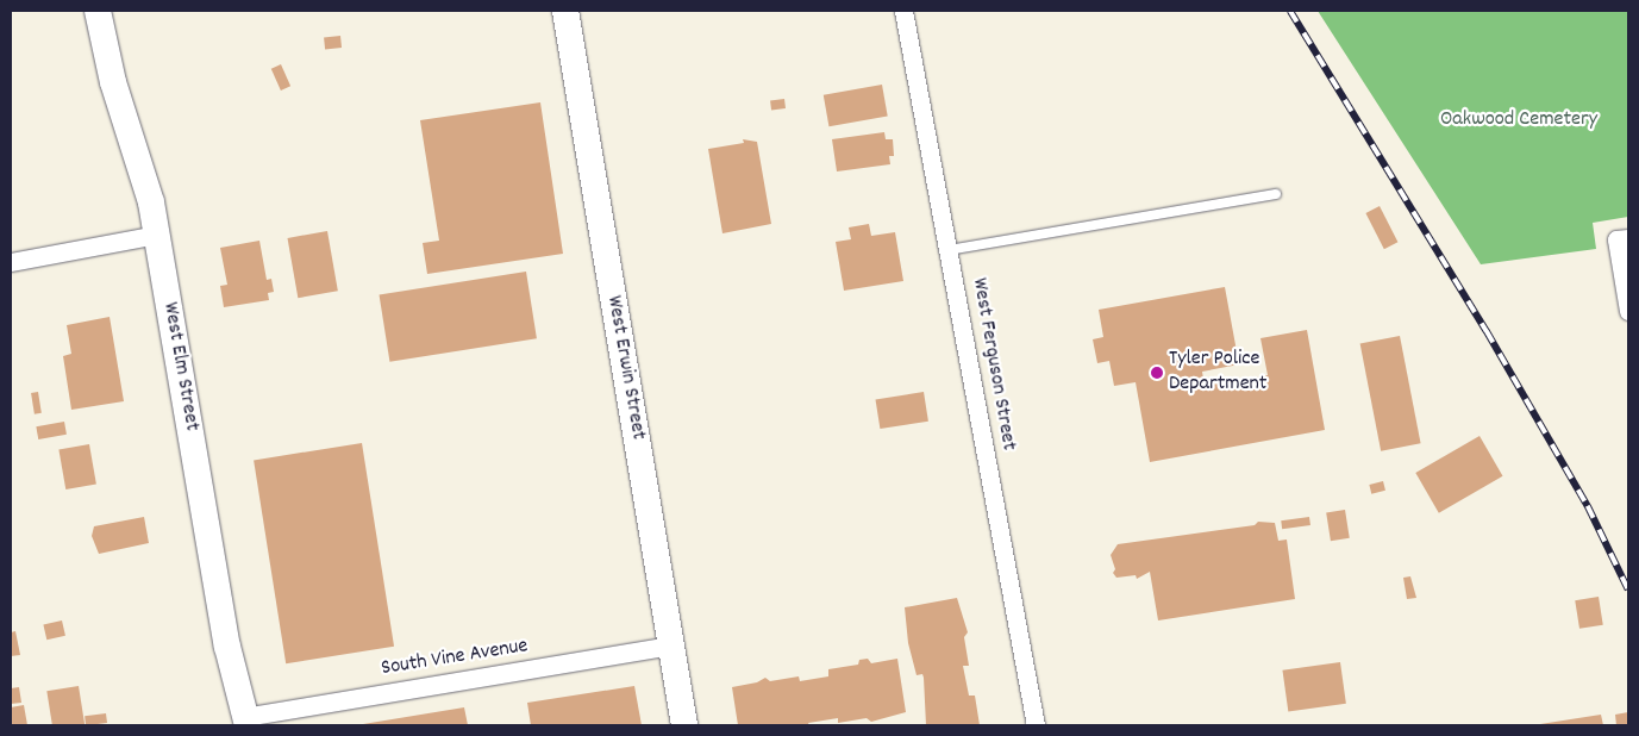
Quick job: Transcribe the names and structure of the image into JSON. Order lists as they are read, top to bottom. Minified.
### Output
{"streets":{"main road":["West Elm Street","West Erwin Street"],"street":["West Ferguson Street","South Vine Avenue"]},"crossings":[["West Elm Street","South Vine Avenue"],["West Erwin Street","South Vine Avenue"]],"parks":["Oakwood Cemetery"],"places":["Tyler Police Department"]}
